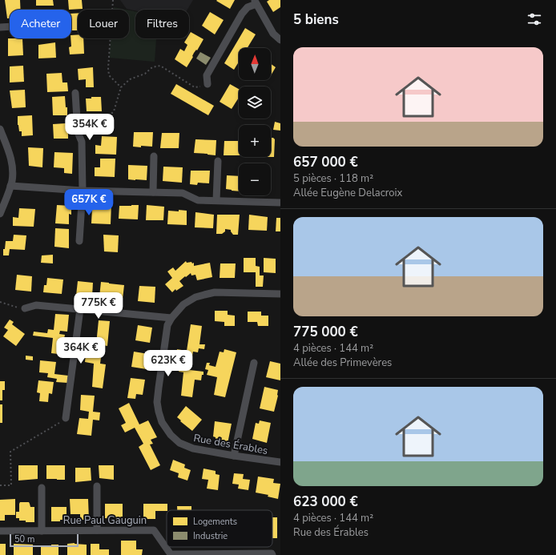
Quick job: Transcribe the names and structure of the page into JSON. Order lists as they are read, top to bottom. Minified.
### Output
{"streets":{"street":["Rue des Érables","Rue Paul Gauguin"]},"legend":["Logements","Industrie"],"scale_bar":"50 m","north":"top","page":{"heading":"5 biens","chip":["Acheter","Louer","Filtres"],"list":[{"name":"657 000 €","note":"5 pièces · 118 m² · Allée Eugène Delacroix"},{"name":"775 000 €","note":"4 pièces · 144 m² · Allée des Primevères"},{"name":"623 000 €","note":"4 pièces · 144 m² · Rue des Érables"}],"map_buttons":["+","−"],"price":["354K €","657K €","775K €","364K €","623K €"],"scale":"50 m"}}
